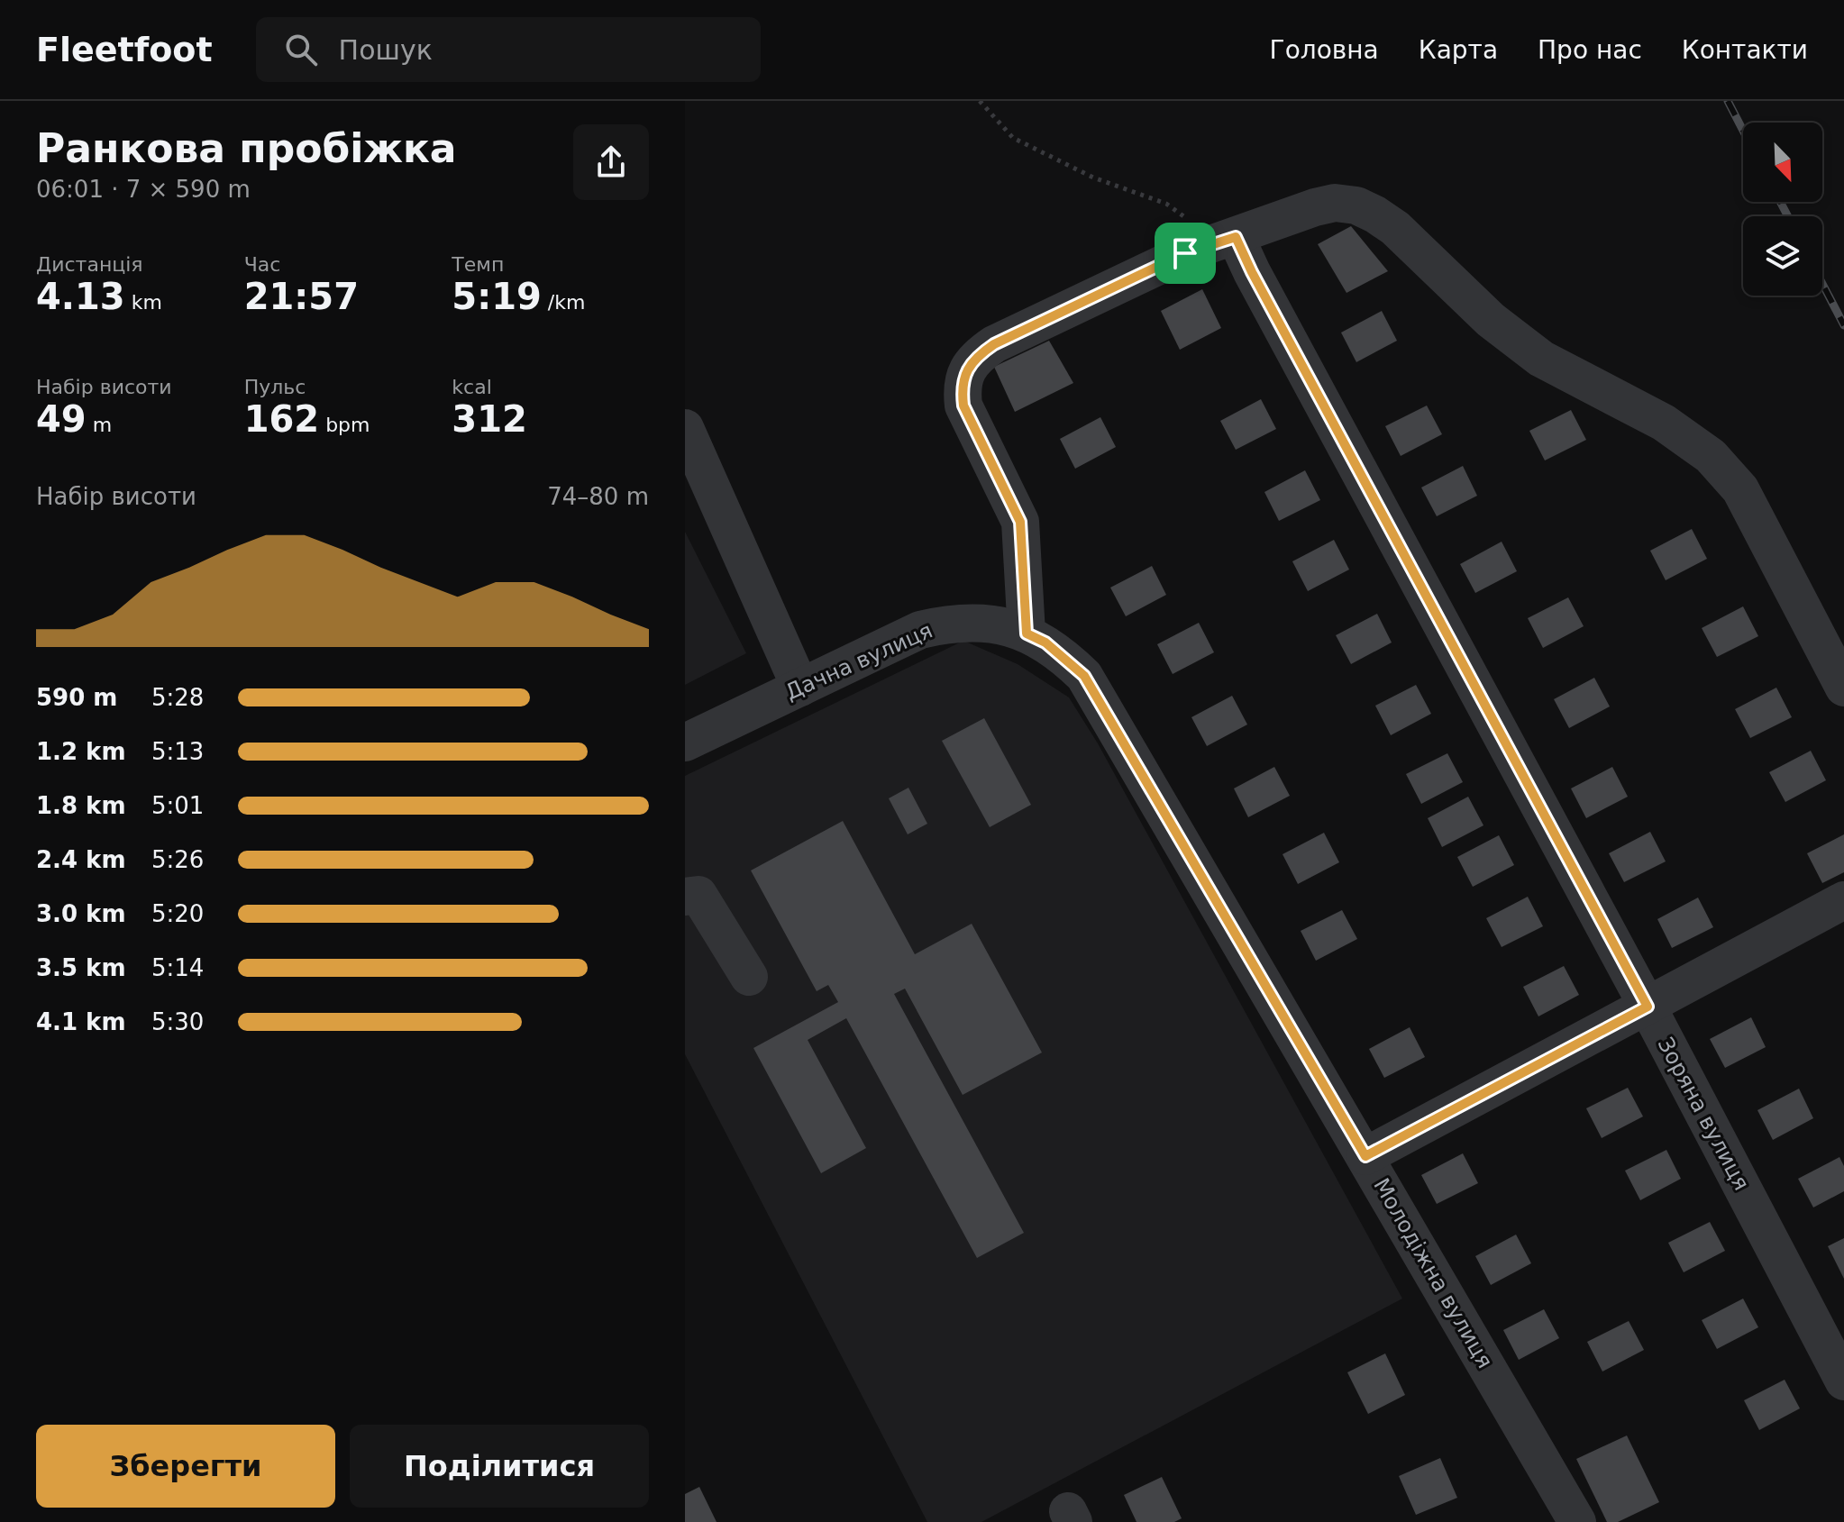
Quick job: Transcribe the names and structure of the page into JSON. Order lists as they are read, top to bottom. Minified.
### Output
{"streets":{"street":["Дачна вулиця","Зоряна вулиця","Молодіжна вулиця"]},"crossings":[["Дачна вулиця","Молодіжна вулиця"]],"north":"bottom right","page":{"header":"Fleetfoot","search":"Пошук","nav":["Головна","Карта","Про нас","Контакти"],"heading":["Ранкова пробіжка","06:01 · 7 × 590 m"],"stats":[["Дистанція","4.13 km"],["Час","21:57"],["Темп","5:19 /km"],["Набір висоти","49 m"],["Пульс","162 bpm"],["kcal","312"]],"chart":["Набір висоти","74–80 m"],"list":[{"name":"590 m","note":"5:28"},{"name":"1.2 km","note":"5:13"},{"name":"1.8 km","note":"5:01"},{"name":"2.4 km","note":"5:26"},{"name":"3.0 km","note":"5:20"},{"name":"3.5 km","note":"5:14"},{"name":"4.1 km","note":"5:30"}],"buttons":["Зберегти","Поділитися"]}}
